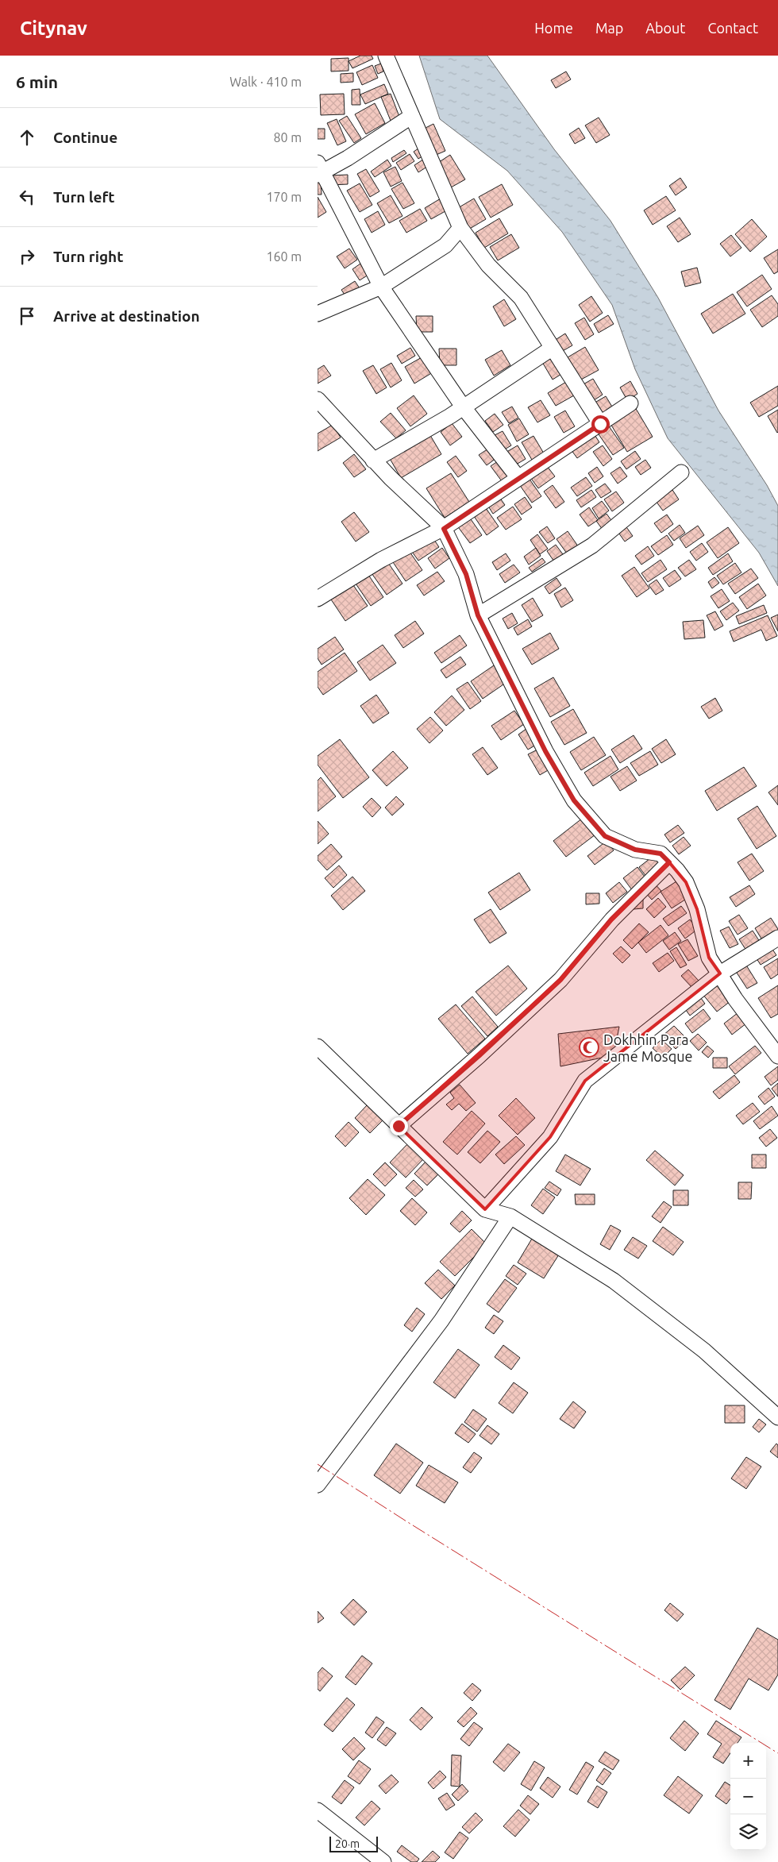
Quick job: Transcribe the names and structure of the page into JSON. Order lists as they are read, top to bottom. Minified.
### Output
{"places":{"mosque":["Dokhhin Para Jame Mosque"]},"scale_bar":"20 m","page":{"header":"Citynav","nav":["Home","Map","About","Contact"],"heading":["6 min","Walk · 410 m"],"list":[["Continue","80 m"],["Turn left","170 m"],["Turn right","160 m"],"Arrive at destination"],"map_buttons":["+","−"],"scale":"20 m"}}
